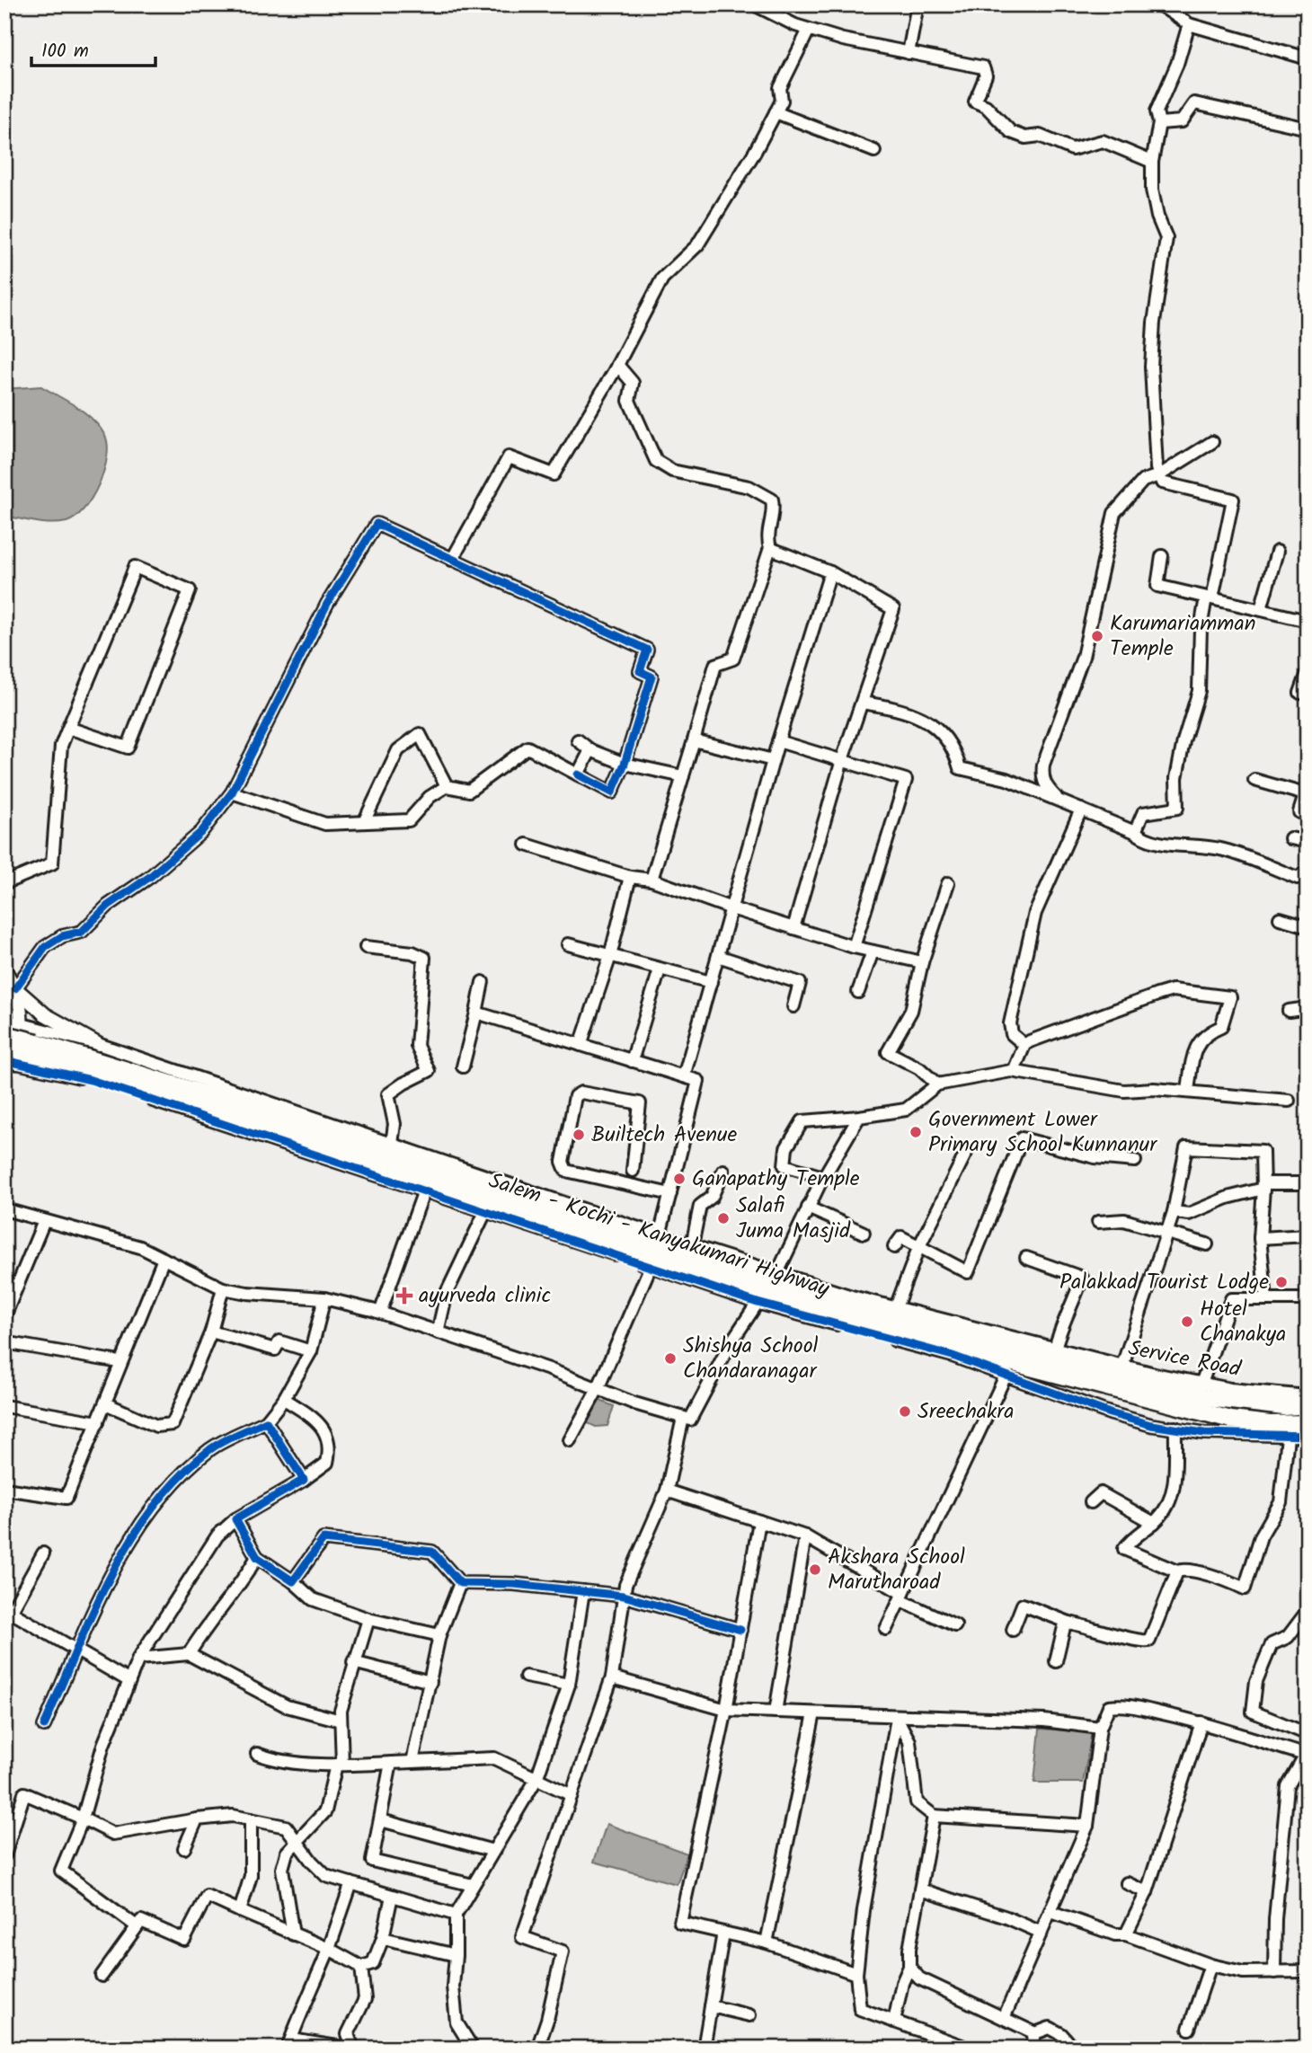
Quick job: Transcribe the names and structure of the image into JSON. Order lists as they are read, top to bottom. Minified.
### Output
{"streets":{"highway":["Salem - Kochi - Kanyakumari Highway"],"street":["Service Road"]},"places":{"other":["Karumariamman Temple","Government Lower Primary School Kunnanur","Builtech Avenue","Ganapathy Temple","Salafi Juma Masjid","Palakkad Tourist Lodge","Hotel Chanakya","Shishya School Chandaranagar","Sreechakra","Akshara School Marutharoad"],"health":["ayurveda clinic"]},"scale_bar":"100 m"}
